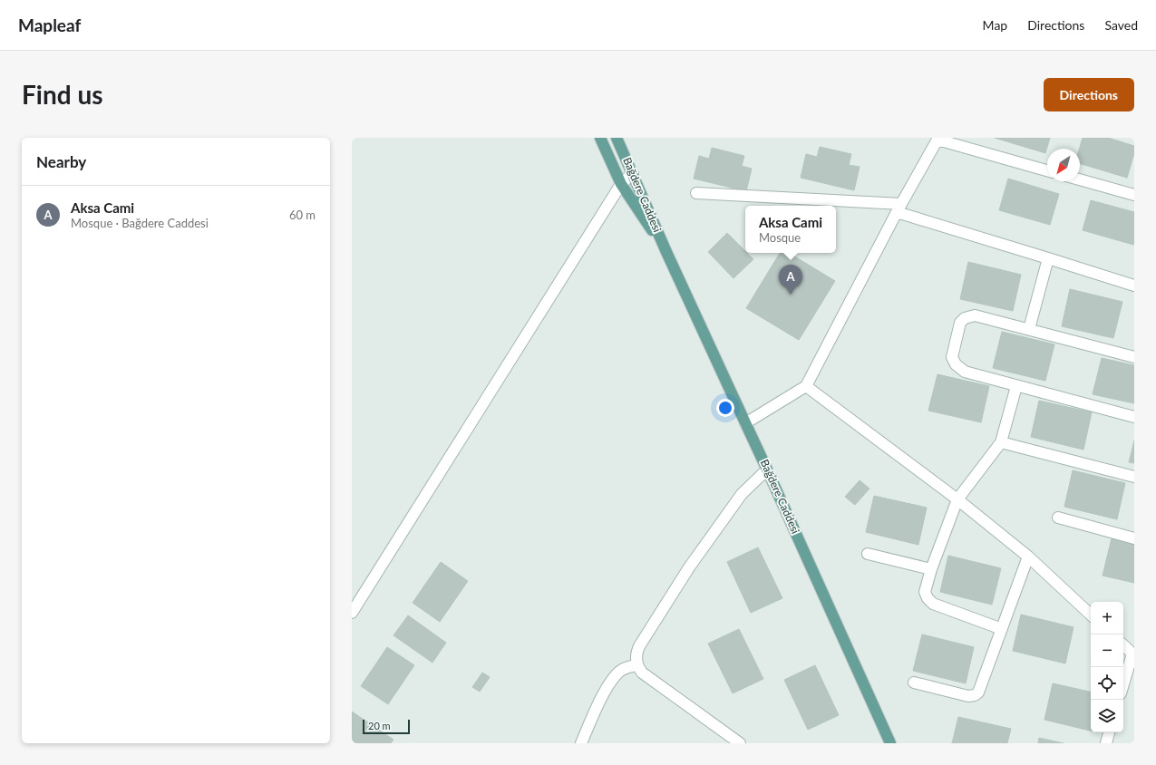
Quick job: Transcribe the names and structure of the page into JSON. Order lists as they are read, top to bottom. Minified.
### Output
{"streets":{"main road":["Bağdere Caddesi"]},"scale_bar":"20 m","north":"bottom left","page":{"header":"Mapleaf","nav":["Map","Directions","Saved"],"buttons":"Directions","title":"Find us","heading":"Nearby","list":[{"mark":"A","name":"Aksa Cami","note":"Mosque · Bağdere Caddesi","value":"60 m"}],"popup":["Aksa Cami","Mosque"],"pins":"A","map_buttons":["+","−"],"scale":"20 m"}}
